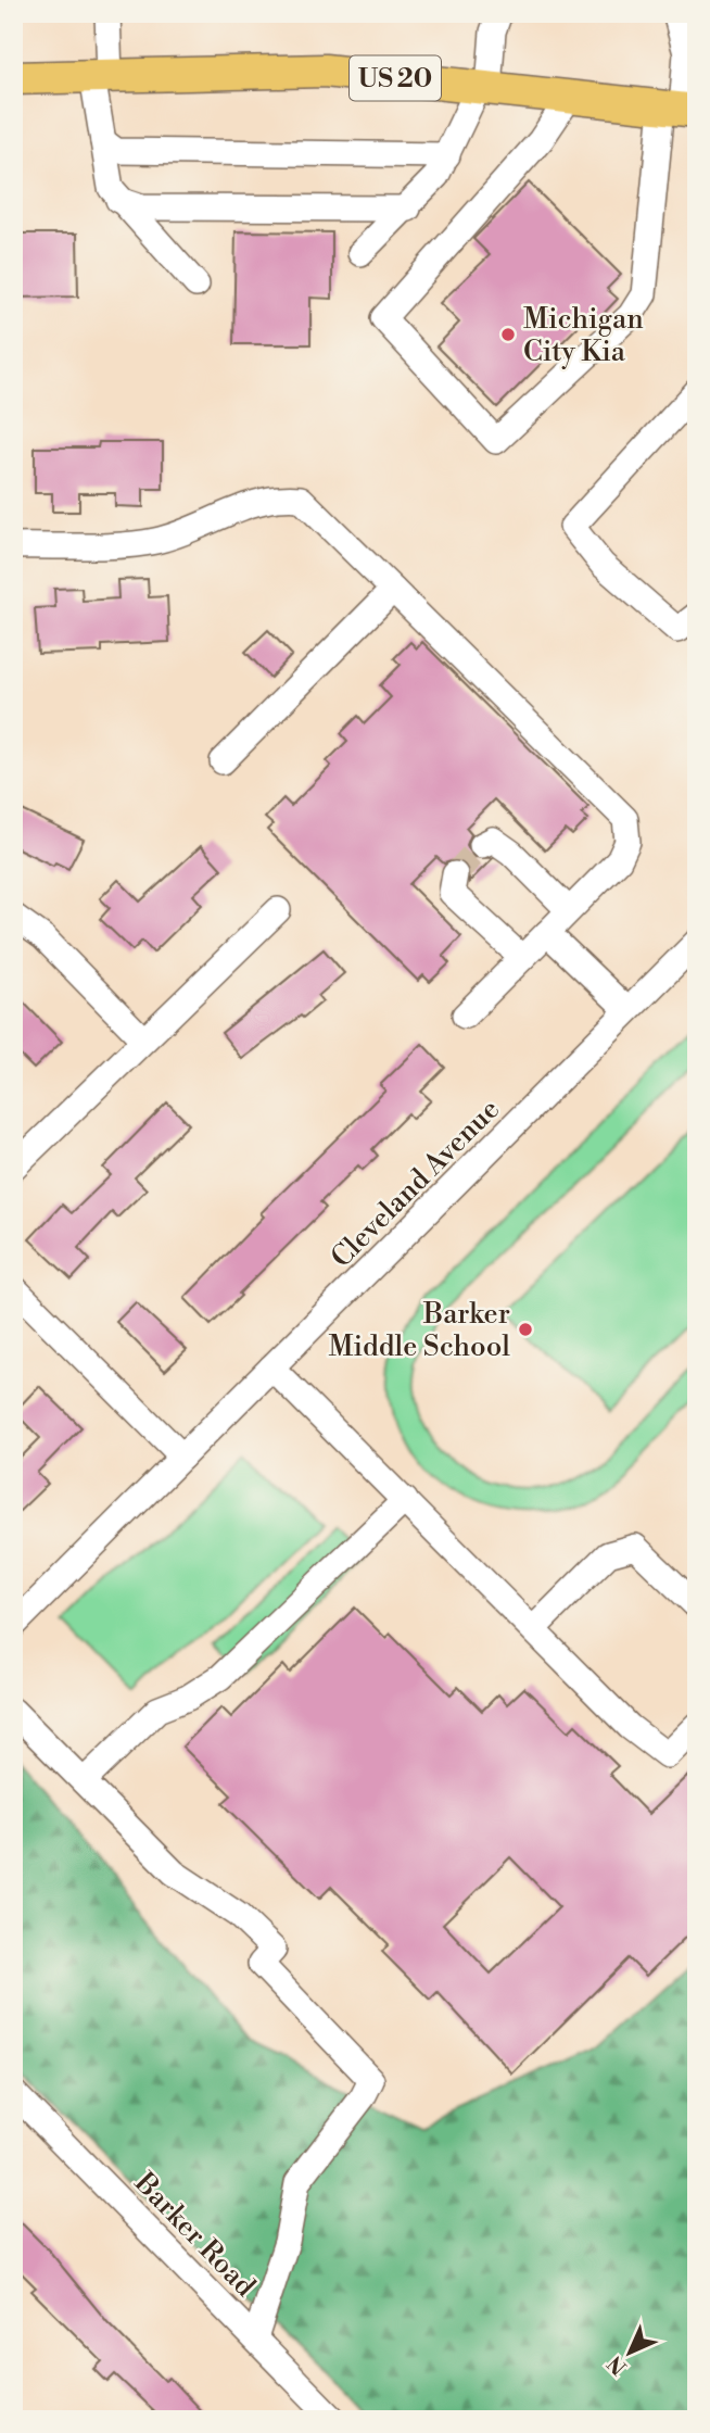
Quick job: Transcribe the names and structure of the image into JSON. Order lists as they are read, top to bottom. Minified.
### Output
{"streets":{"main road":["US 20"],"street":["Cleveland Avenue","Barker Road"]},"places":["Michigan City Kia","Barker Middle School"],"north":"bottom left"}
